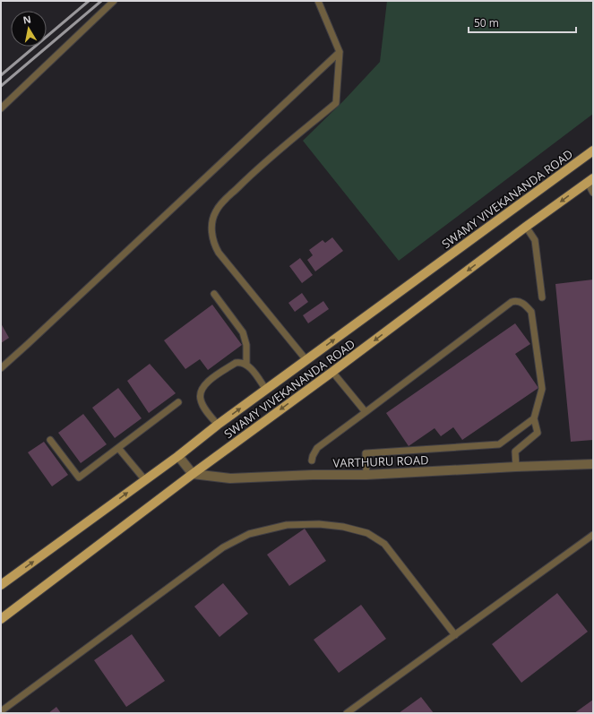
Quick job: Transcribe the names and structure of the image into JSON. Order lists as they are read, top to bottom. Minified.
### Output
{"streets":{"main road":["SWAMY VIVEKANANDA ROAD"],"street":["VARTHURU ROAD"]},"crossings":[["SWAMY VIVEKANANDA ROAD","VARTHURU ROAD"]],"scale_bar":"50 m","north":"top"}
